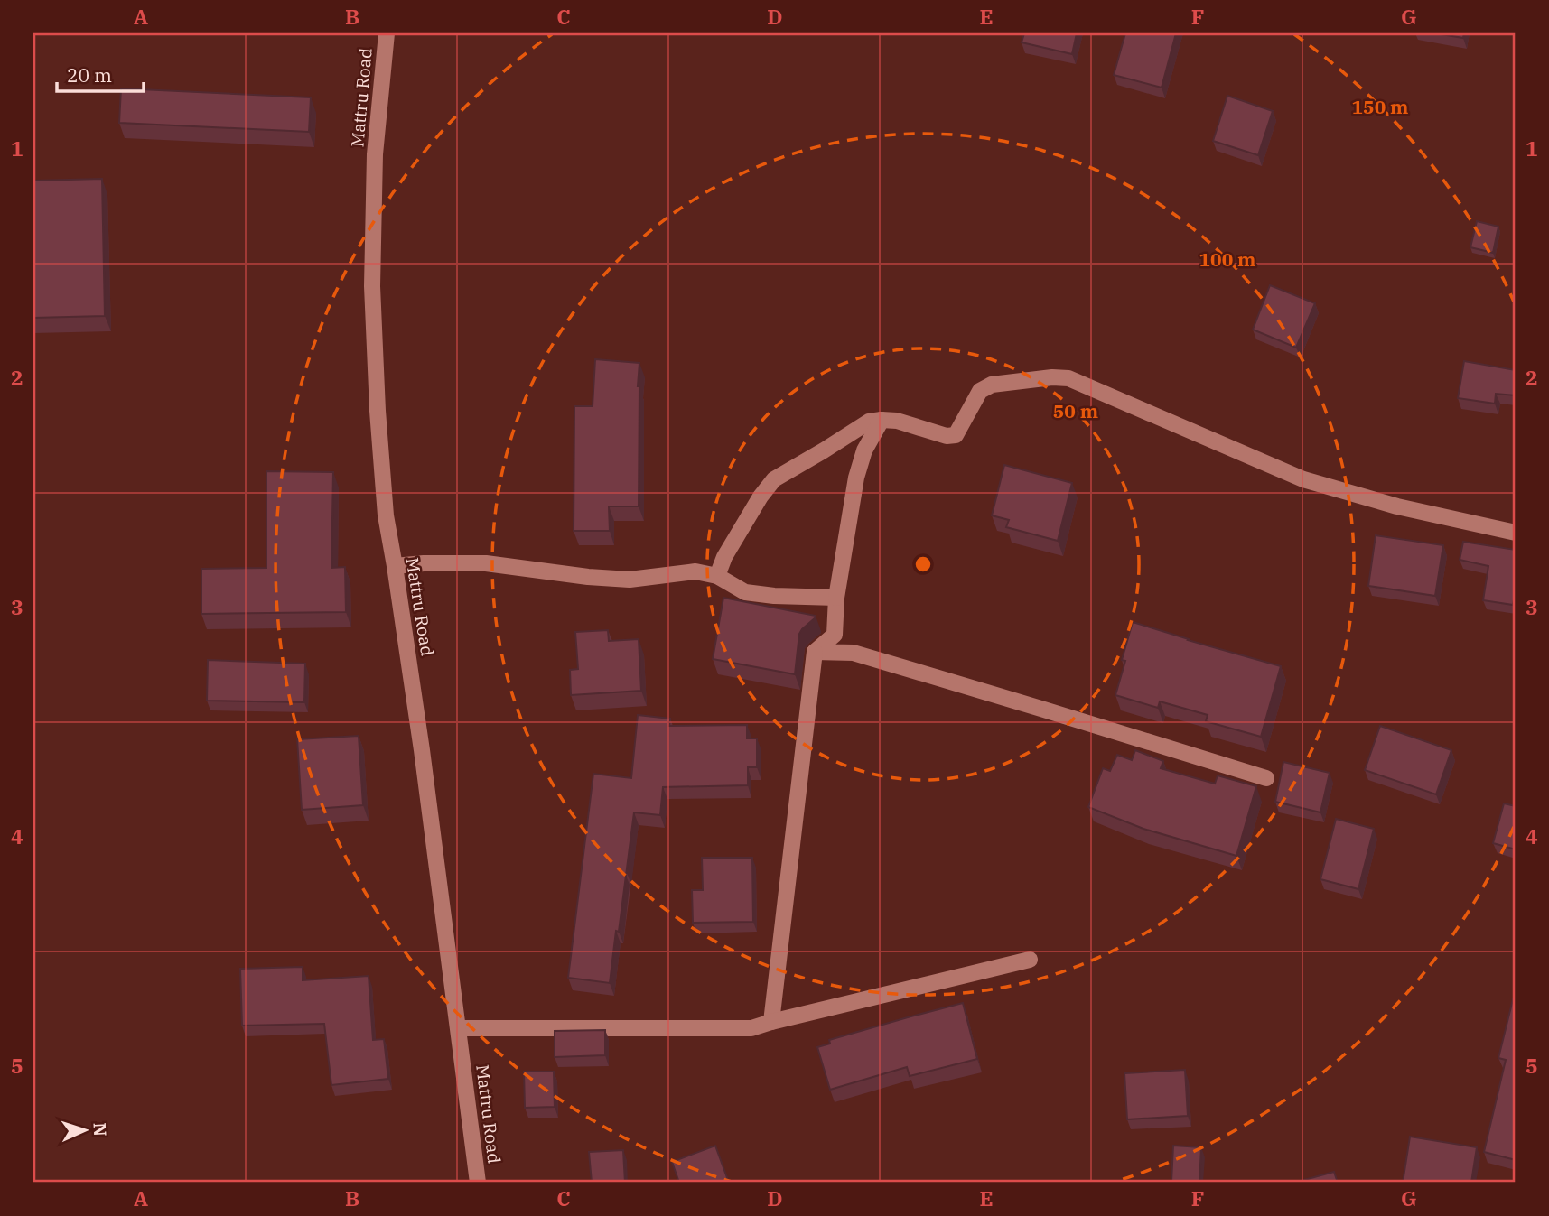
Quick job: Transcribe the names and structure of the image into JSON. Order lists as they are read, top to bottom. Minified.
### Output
{"streets":{"street":["Mattru Road"]},"scale_bar":"20 m","north":"right","grid":{"columns":["A","B","C","D","E","F","G"],"rows":["1","2","3","4","5"]},"rings":["150 m","100 m","50 m"]}
